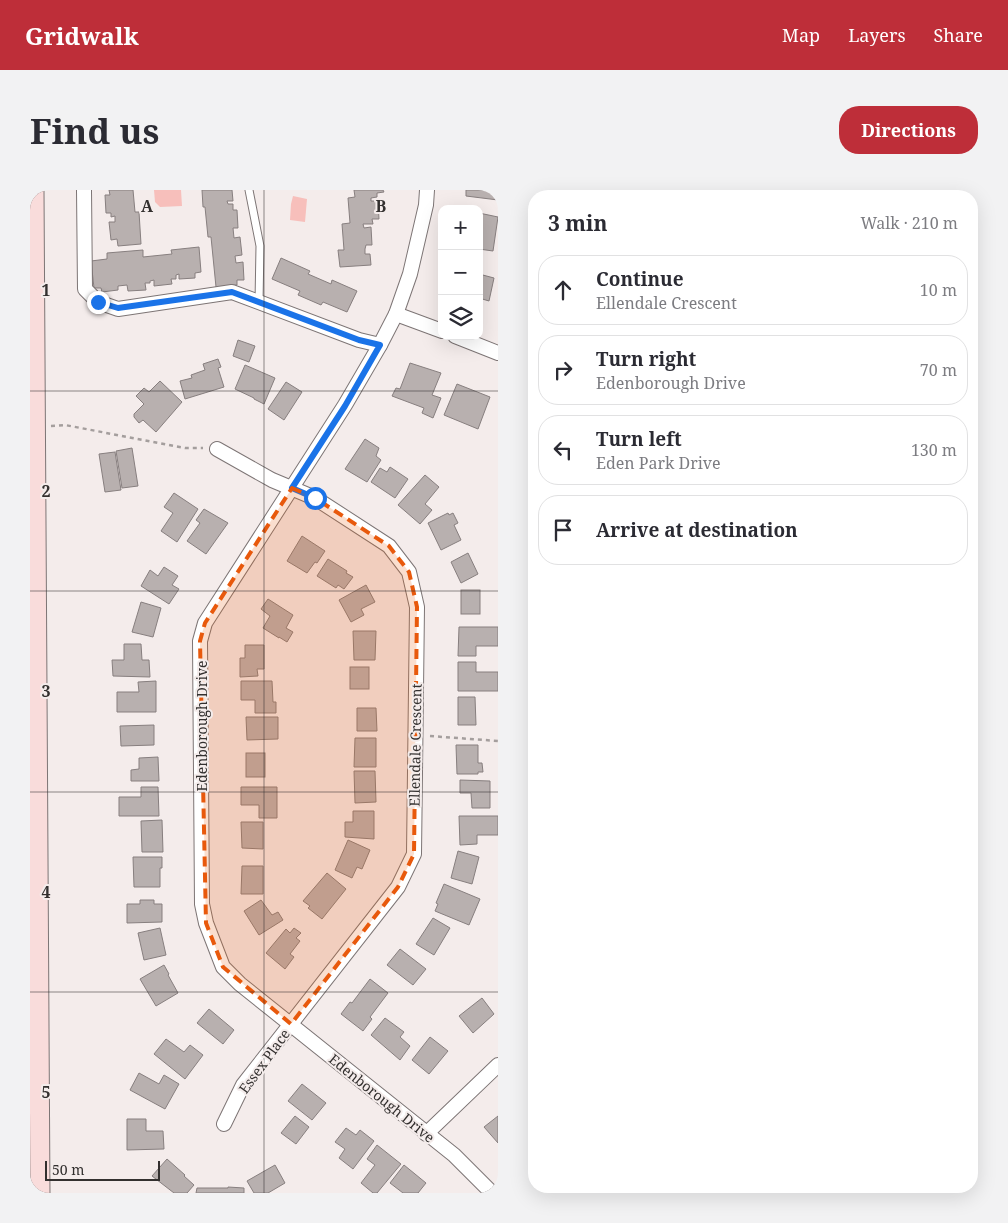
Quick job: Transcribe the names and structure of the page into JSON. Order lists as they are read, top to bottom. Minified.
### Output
{"streets":{"street":["Edenborough Drive","Ellendale Crescent","Essex Place"]},"crossings":[["Edenborough Drive","Ellendale Crescent"],["Edenborough Drive","Essex Place"],["Ellendale Crescent","Essex Place"]],"scale_bar":"50 m","page":{"header":"Gridwalk","nav":["Map","Layers","Share"],"buttons":"Directions","title":"Find us","heading":["3 min","Walk · 210 m"],"map_buttons":["+","−"],"list":[["Continue","Ellendale Crescent","10 m"],["Turn right","Edenborough Drive","70 m"],["Turn left","Eden Park Drive","130 m"],"Arrive at destination"],"scale":"50 m"},"grid":{"columns":["A","B"],"rows":["1","2","3","4","5"]}}
